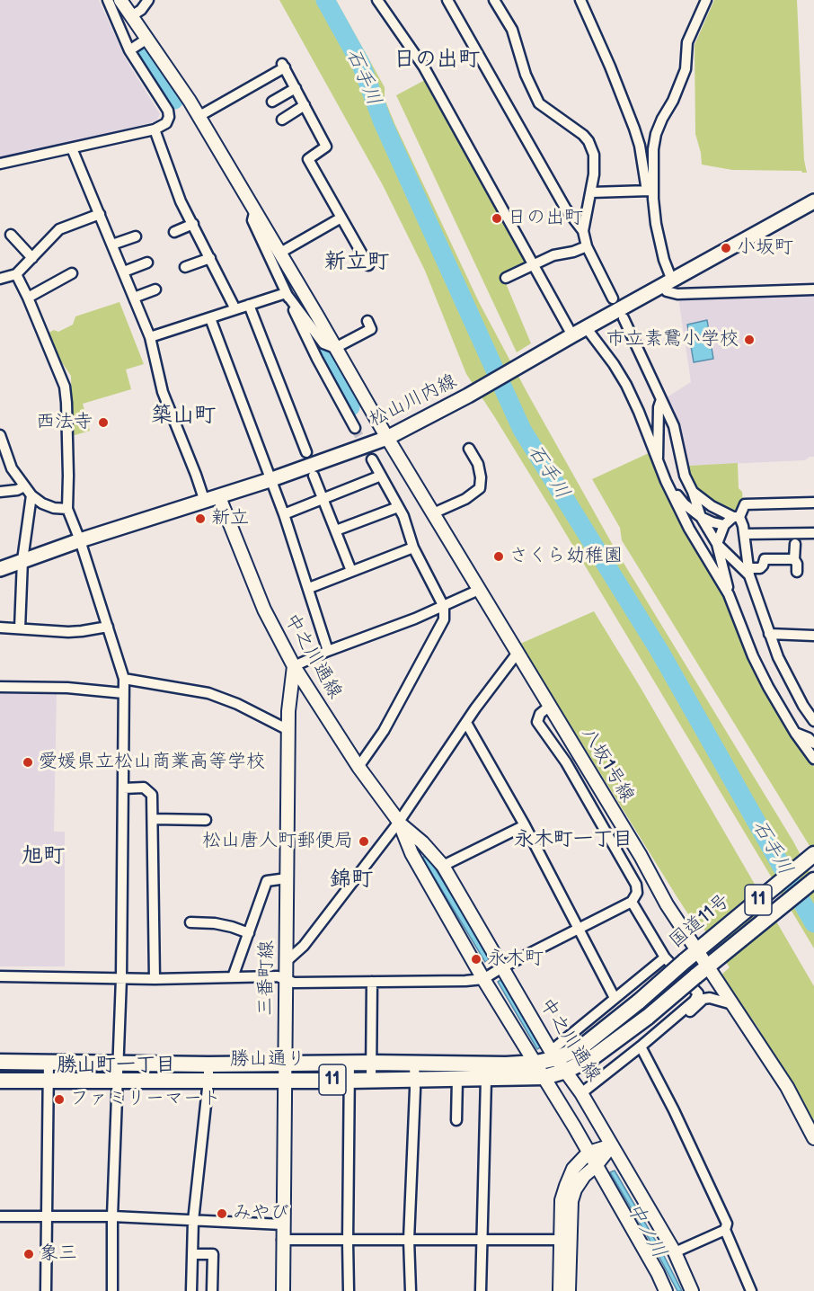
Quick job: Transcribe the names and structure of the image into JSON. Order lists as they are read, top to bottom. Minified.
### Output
{"streets":{"highway":["11","国道11号","勝山通り"],"main road":["松山川内線"],"street":["中之川通線","八坂1号線","三番町線"]},"crossings":[["松山川内線","中之川通線"],["松山川内線","八坂1号線"],["中之川通線","三番町線"],["中之川通線","勝山通り"],["八坂1号線","国道11号"],["国道11号","勝山通り"],["三番町線","勝山通り"]],"districts":["日の出町","新立町","築山町","永木町一丁目","旭町","錦町","勝山町一丁目"],"water":["石手川","中ノ川"],"places":["日の出町","小坂町","市立素鵞小学校","西法寺","新立","さくら幼稚園","愛媛県立松山商業高等学校","松山唐人町郵便局","永木町","ファミリーマート","みやび","象三"]}
